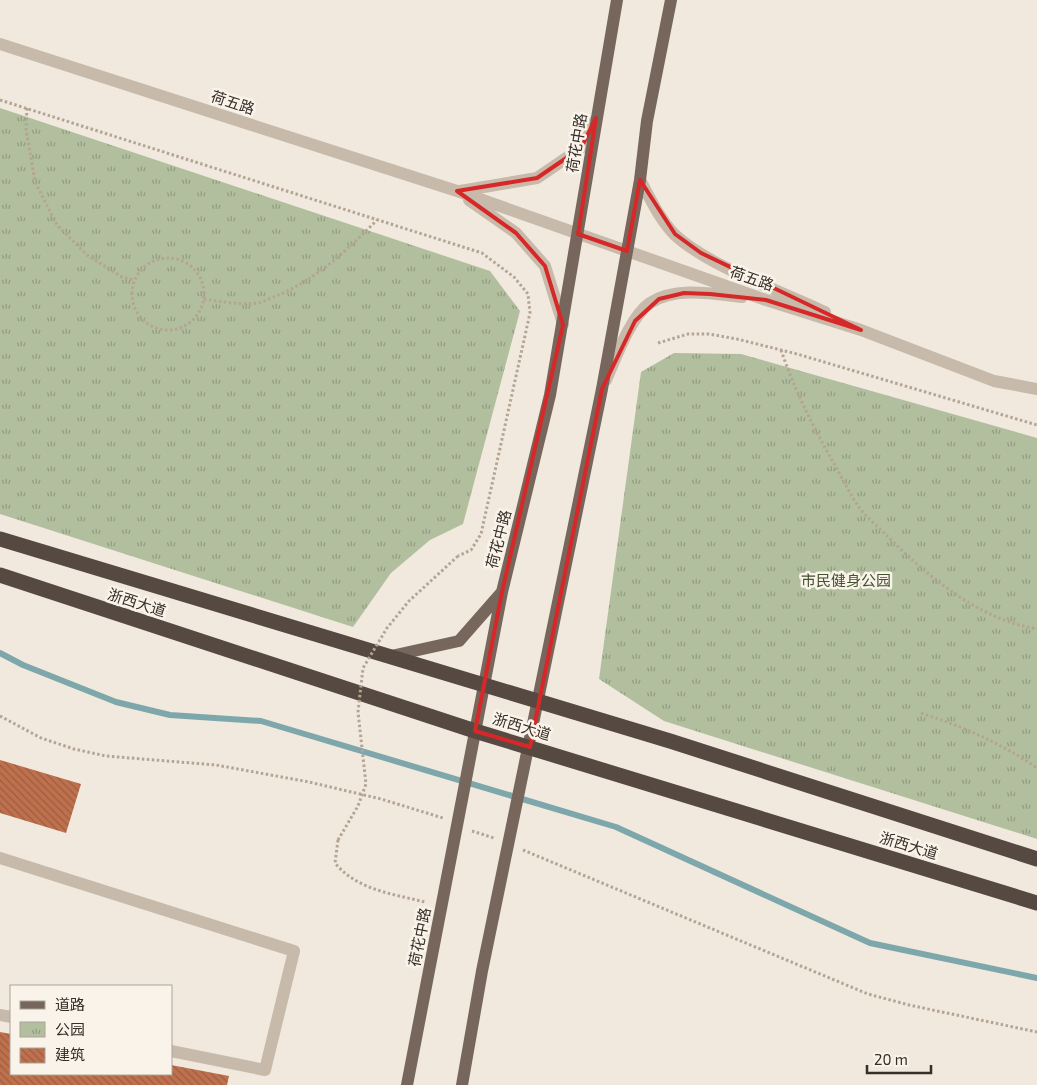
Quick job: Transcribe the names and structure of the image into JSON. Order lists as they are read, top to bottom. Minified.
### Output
{"streets":{"highway":["浙西大道"],"main road":["荷花中路"],"street":["荷五路"]},"crossings":[["荷五路","荷花中路"],["荷花中路","浙西大道"]],"parks":["市民健身公园"],"legend":["道路","公园","建筑"],"scale_bar":"20 m"}
